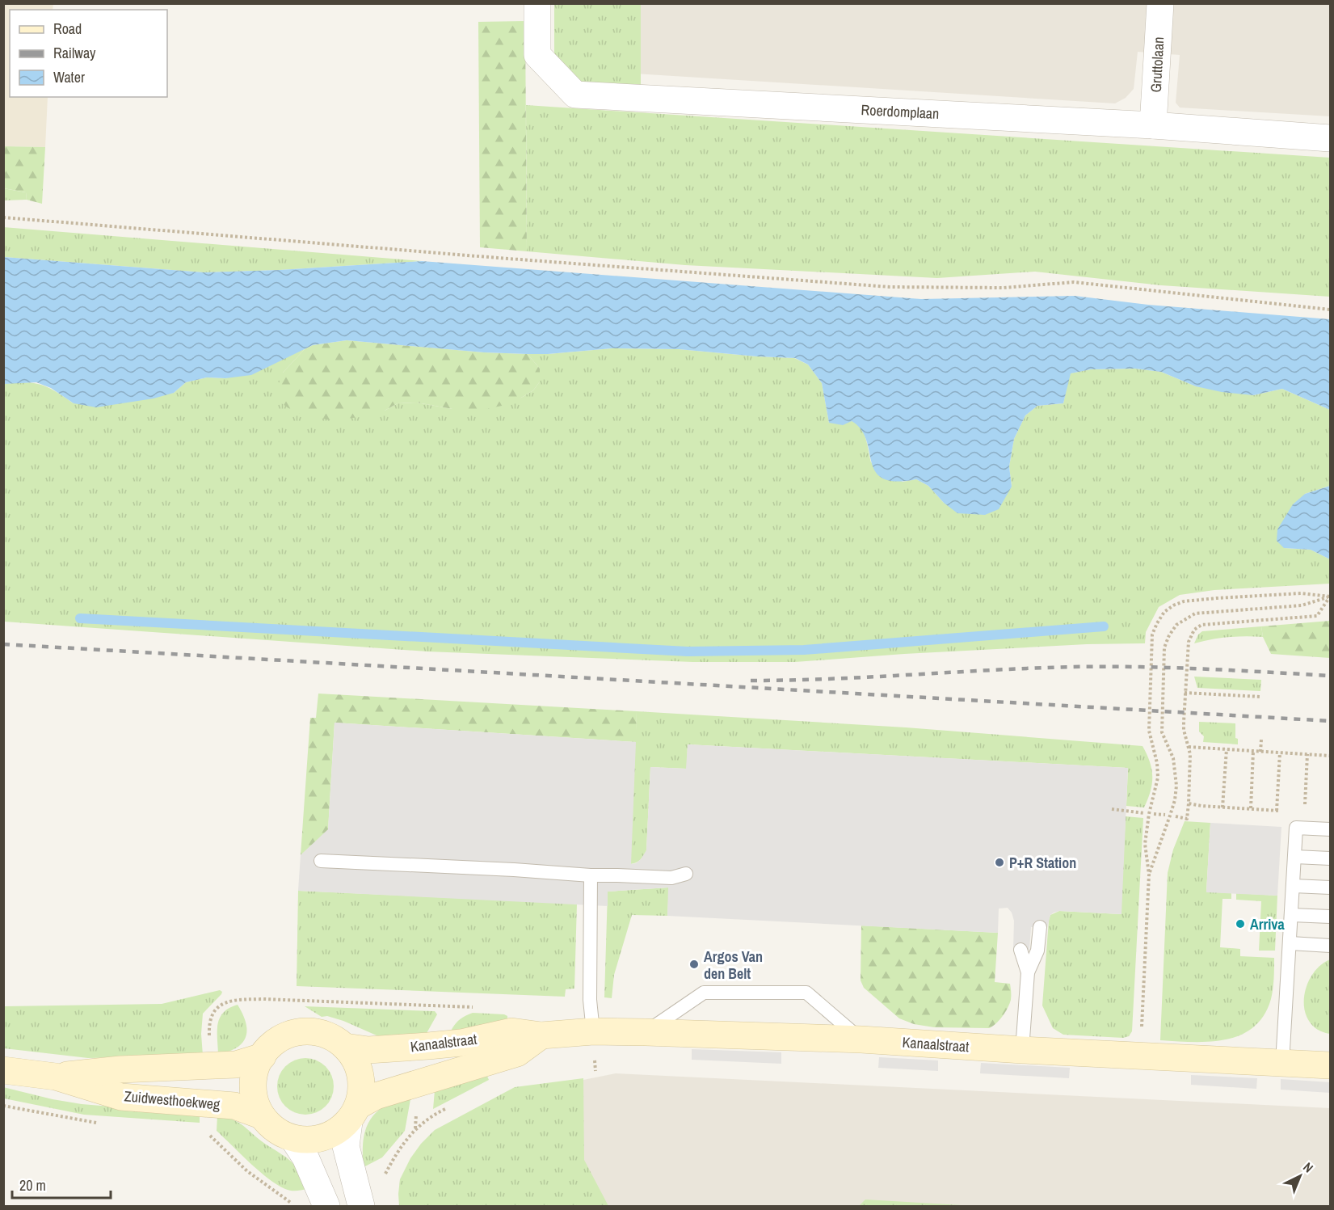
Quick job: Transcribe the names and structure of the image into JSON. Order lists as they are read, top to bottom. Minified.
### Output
{"streets":{"main road":["Kanaalstraat","Zuidwesthoekweg"],"street":["Gruttolaan","Roerdomplaan"]},"crossings":[["Gruttolaan","Roerdomplaan"],["Kanaalstraat","Zuidwesthoekweg"]],"places":["P+R Station","Arriva","Argos Van den Belt"],"legend":["Road","Railway","Water"],"scale_bar":"20 m","north":"top right"}
